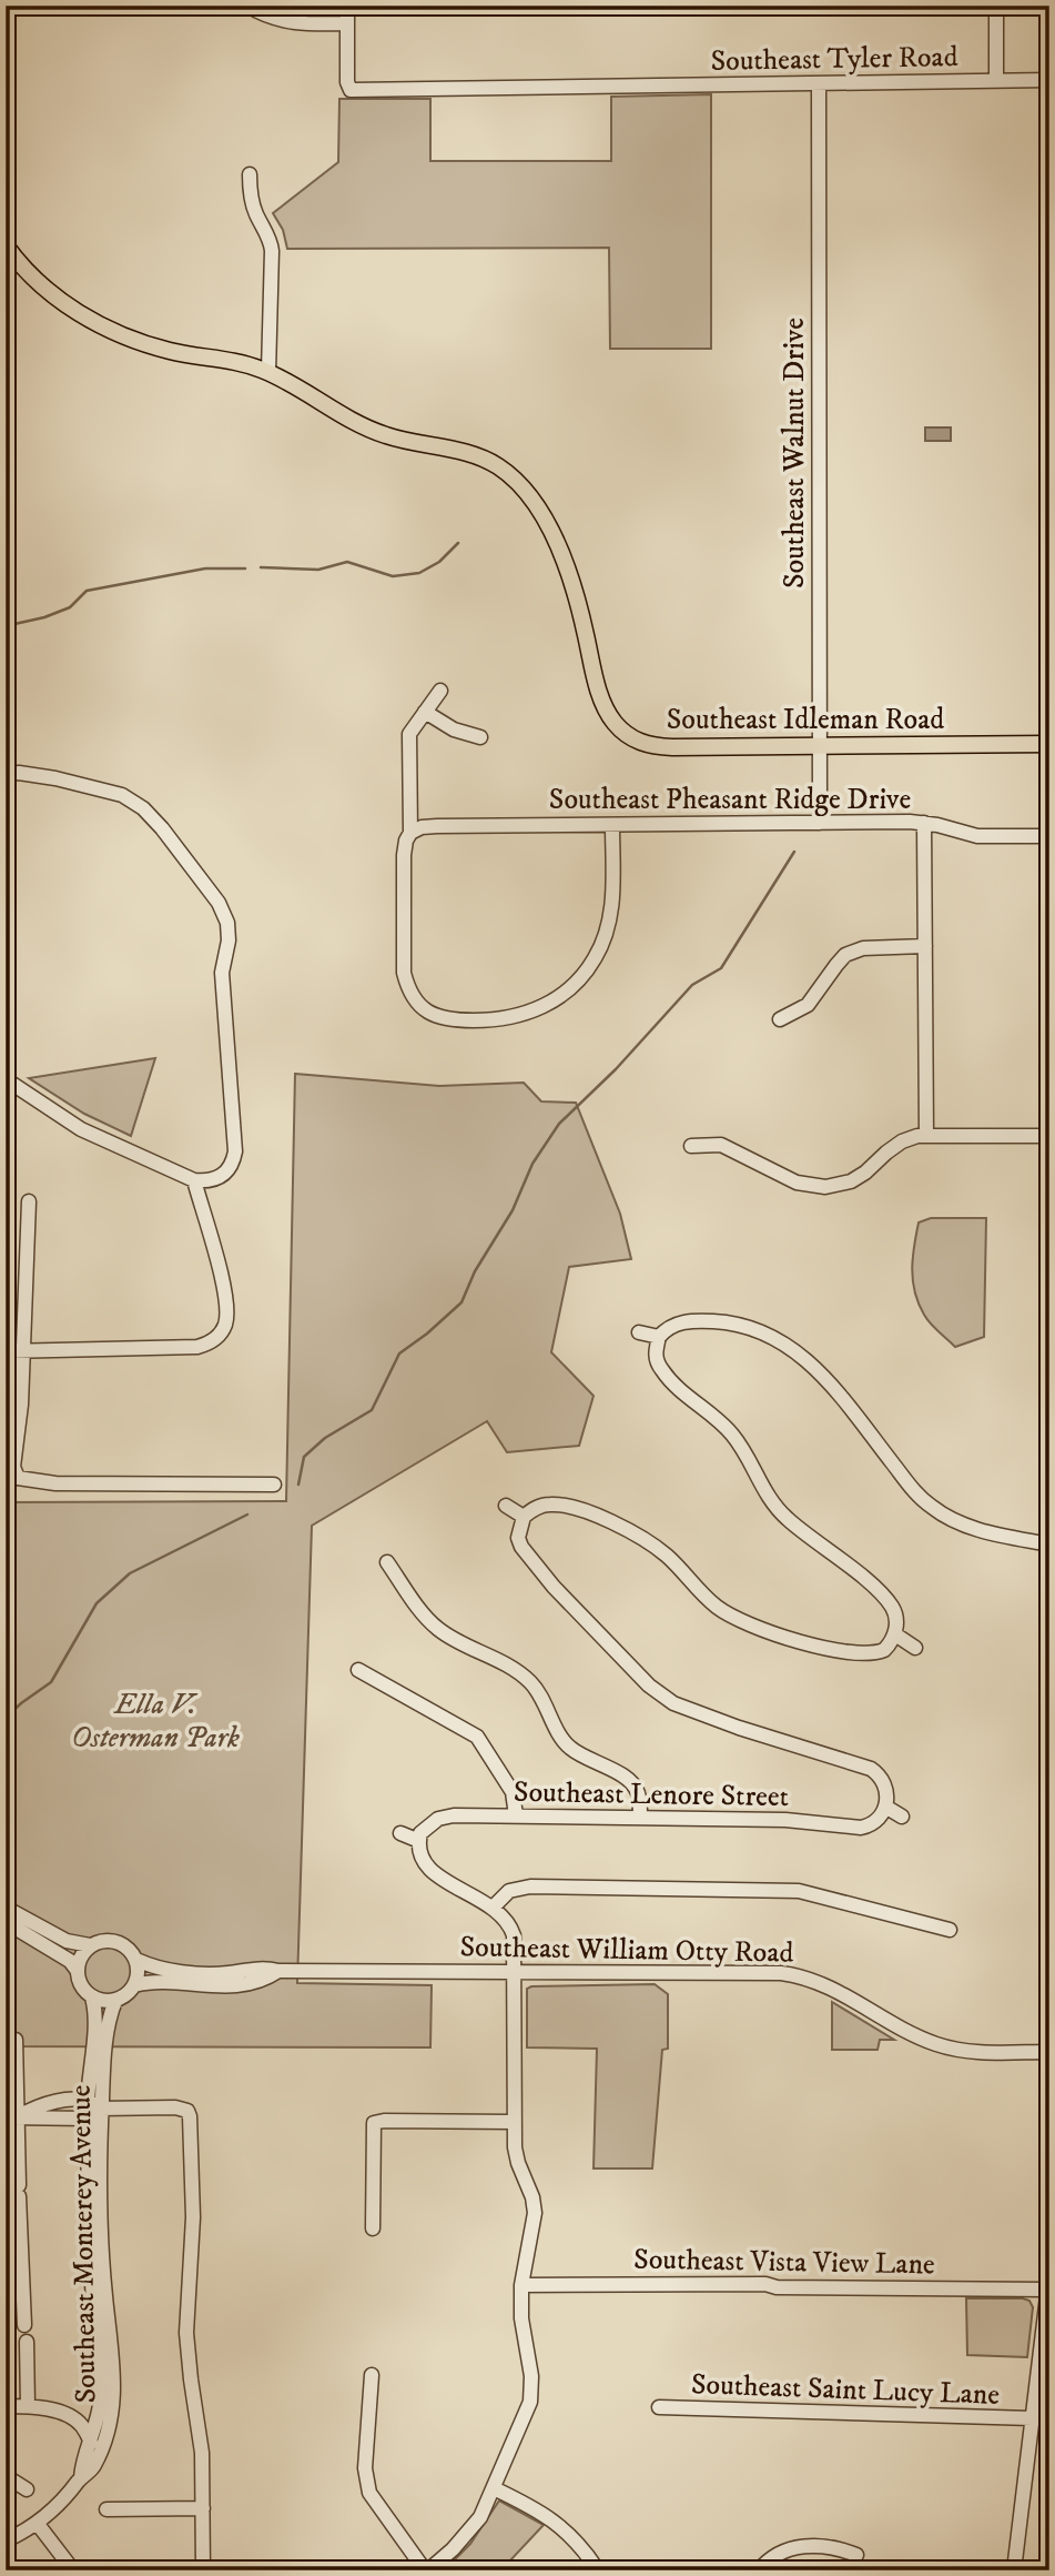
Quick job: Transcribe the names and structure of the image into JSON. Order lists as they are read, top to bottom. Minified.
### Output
{"streets":{"main road":["Southeast Idleman Road"],"street":["Southeast Tyler Road","Southeast Walnut Drive","Southeast Pheasant Ridge Drive","Southeast Lenore Street","Southeast William Otty Road","Southeast Monterey Avenue","Southeast Vista View Lane","Southeast Saint Lucy Lane"]},"crossings":[["Southeast Tyler Road","Southeast Walnut Drive"],["Southeast Walnut Drive","Southeast Idleman Road"],["Southeast Walnut Drive","Southeast Pheasant Ridge Drive"],["Southeast William Otty Road","Southeast Monterey Avenue"]],"parks":["Ella V. Osterman Park"]}
